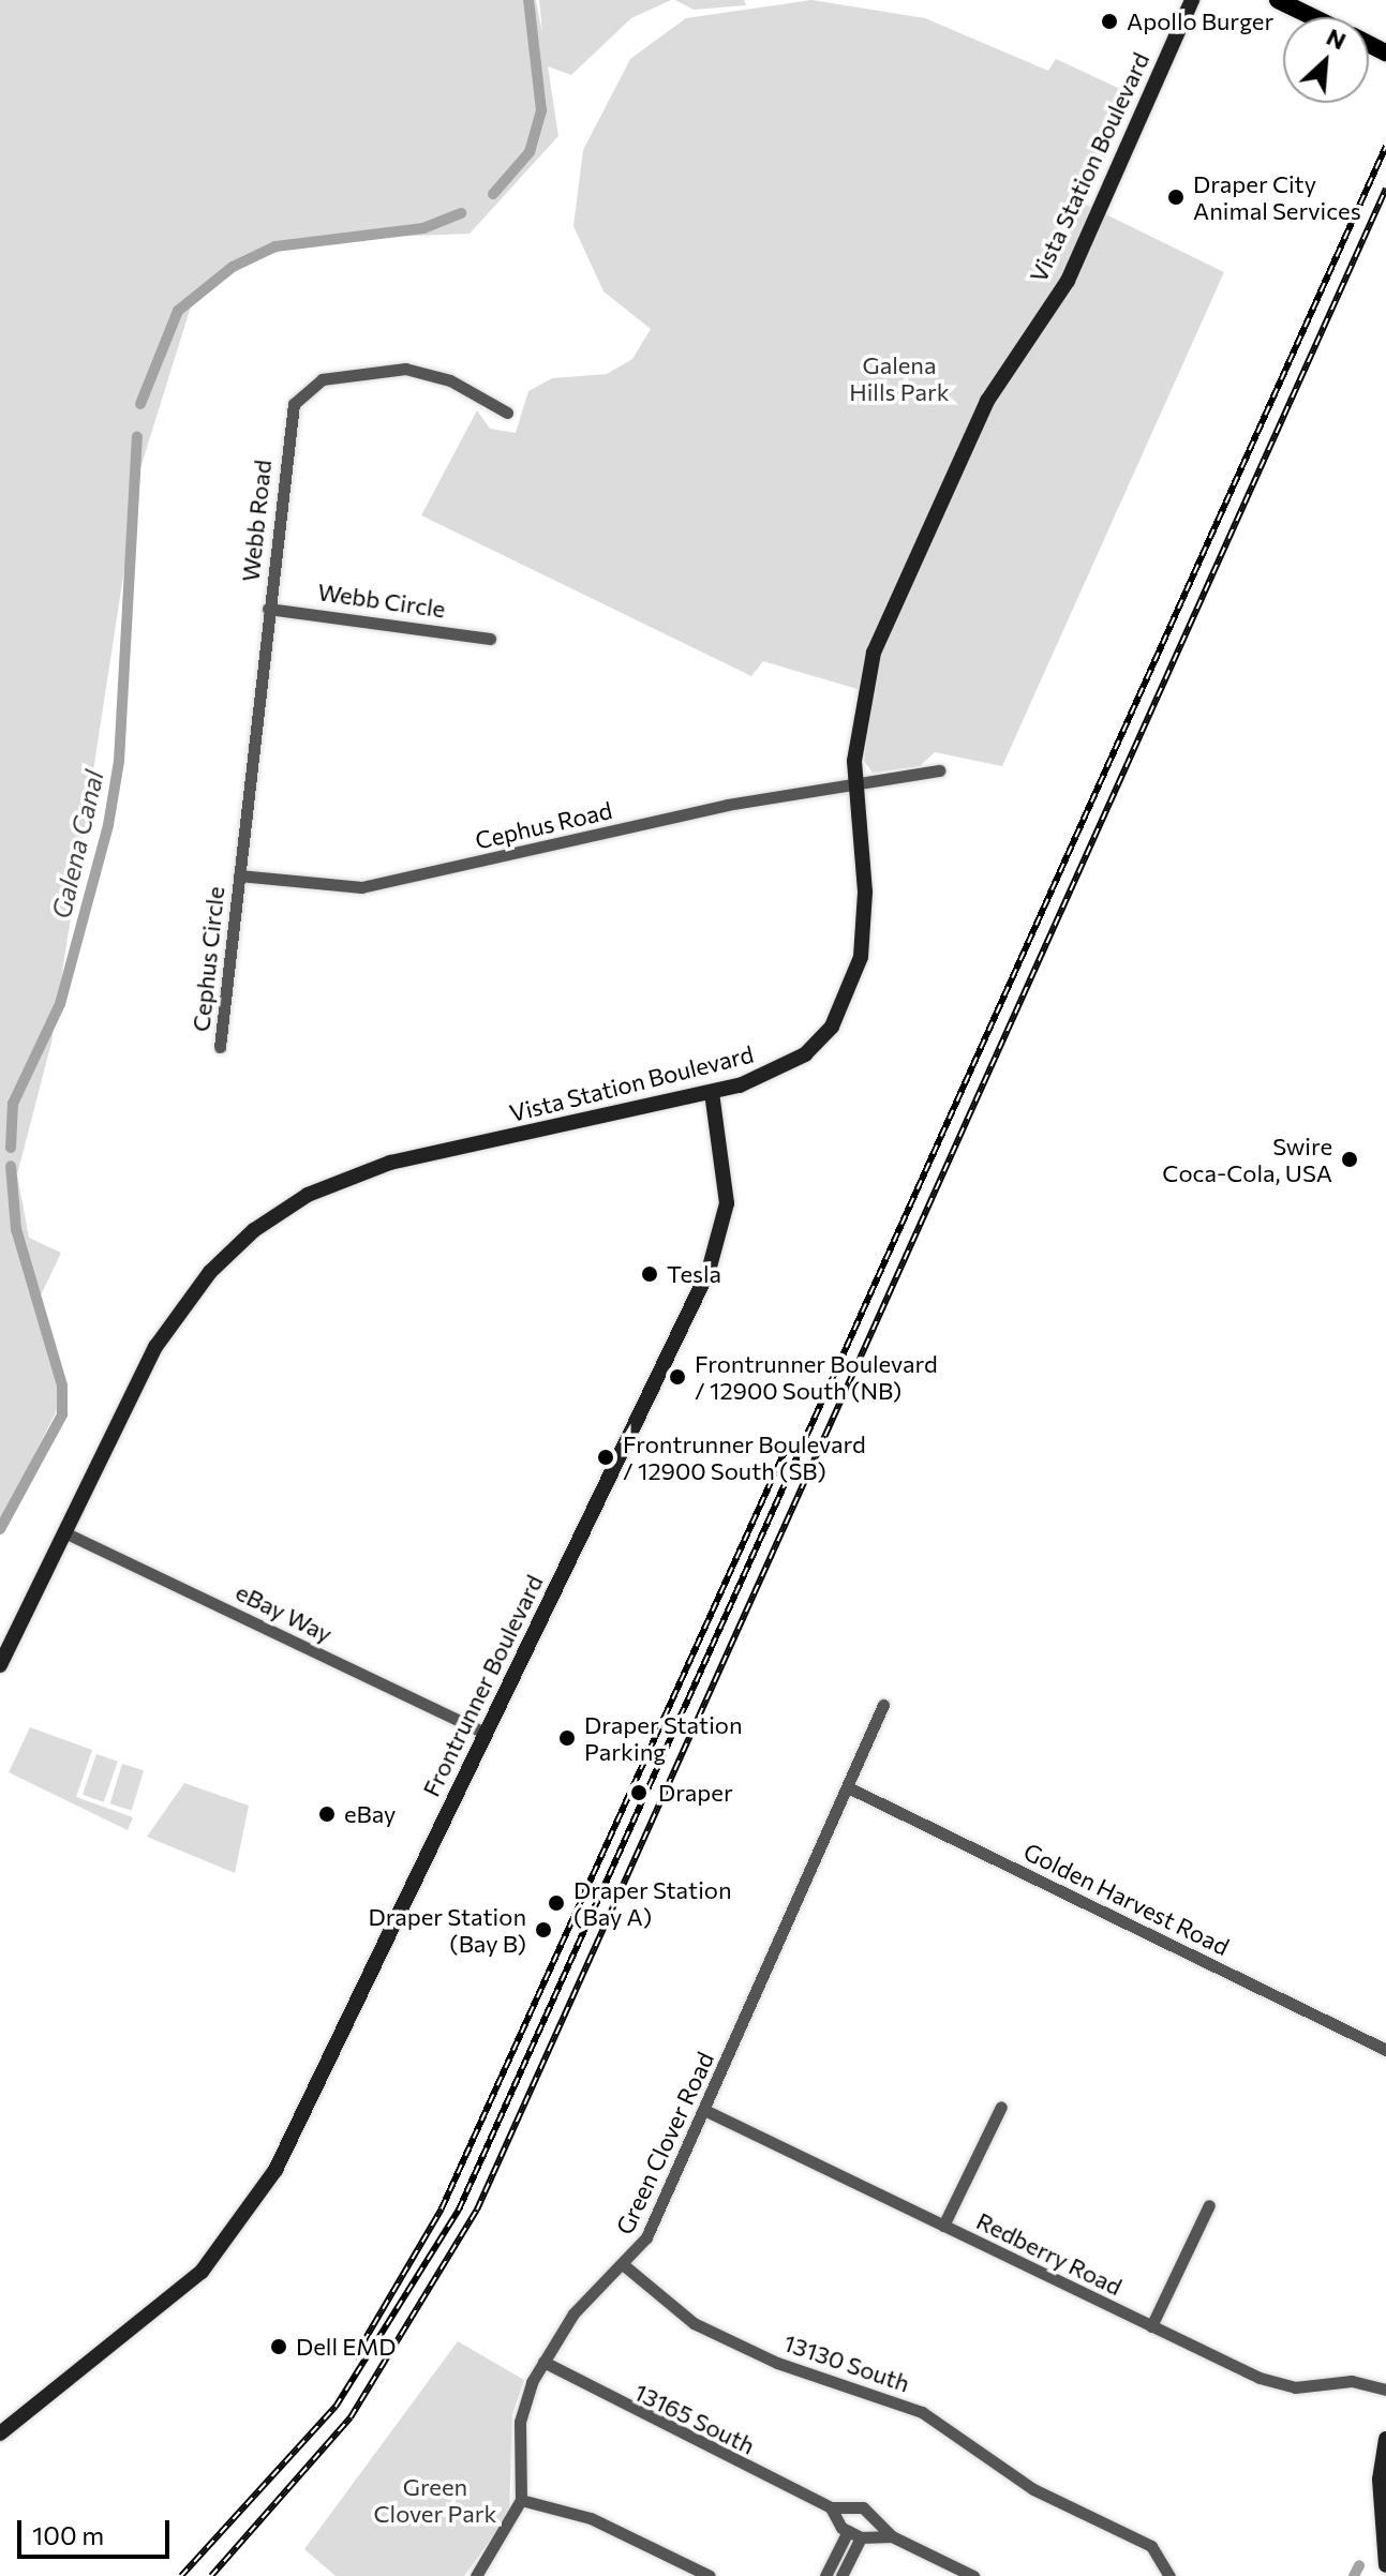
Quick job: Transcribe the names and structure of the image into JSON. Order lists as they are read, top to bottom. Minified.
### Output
{"streets":{"street":["Vista Station Boulevard","Webb Road","Webb Circle","Cephus Road","Cephus Circle","eBay Way","Frontrunner Boulevard","Golden Harvest Road","Green Clover Road","Redberry Road","13130 South","13165 South"]},"crossings":[["Vista Station Boulevard","Cephus Road"],["Vista Station Boulevard","eBay Way"],["Vista Station Boulevard","Frontrunner Boulevard"],["Webb Road","Webb Circle"],["Webb Road","Cephus Road"],["Webb Road","Cephus Circle"],["Cephus Road","Cephus Circle"],["eBay Way","Frontrunner Boulevard"],["Golden Harvest Road","Green Clover Road"],["Green Clover Road","Redberry Road"],["Green Clover Road","13130 South"],["Green Clover Road","13165 South"]],"water":["Galena Canal"],"parks":["Galena Hills Park","Green Clover Park"],"places":["Apollo Burger","Draper City Animal Services","Swire Coca-Cola, USA","Tesla","Frontrunner Boulevard / 12900 South (NB)","Frontrunner Boulevard / 12900 South (SB)","Draper Station Parking","Draper","eBay","Draper Station (Bay A)","Draper Station (Bay B)","Dell EMD"],"scale_bar":"100 m","north":"top right"}
